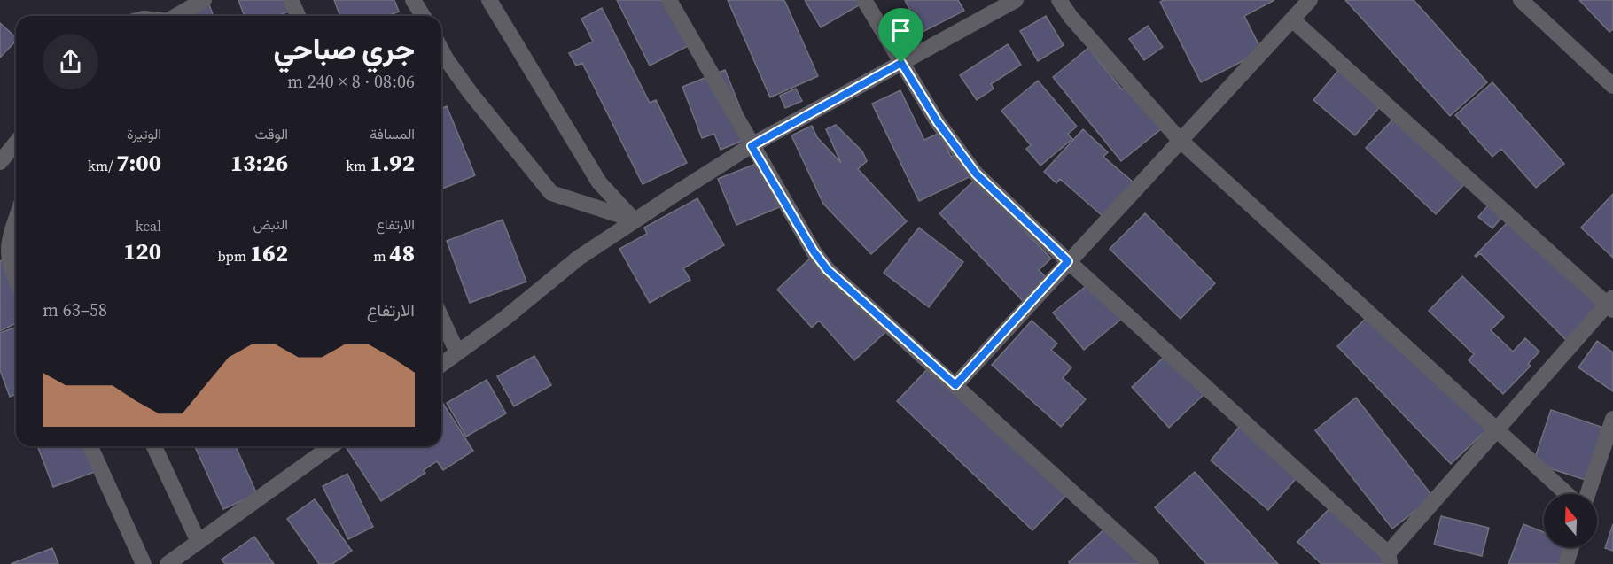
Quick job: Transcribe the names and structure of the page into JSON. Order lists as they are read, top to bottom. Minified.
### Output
{"north":"top","page":{"heading":["جري صباحي","08:06 · 8 × 240 m"],"stats":[["المسافة","1.92 km"],["الوقت","13:26"],["الوتيرة","7:00 /km"],["الارتفاع","48 m"],["النبض","162 bpm"],["kcal","120"]],"chart":["الارتفاع","58–63 m"]}}
